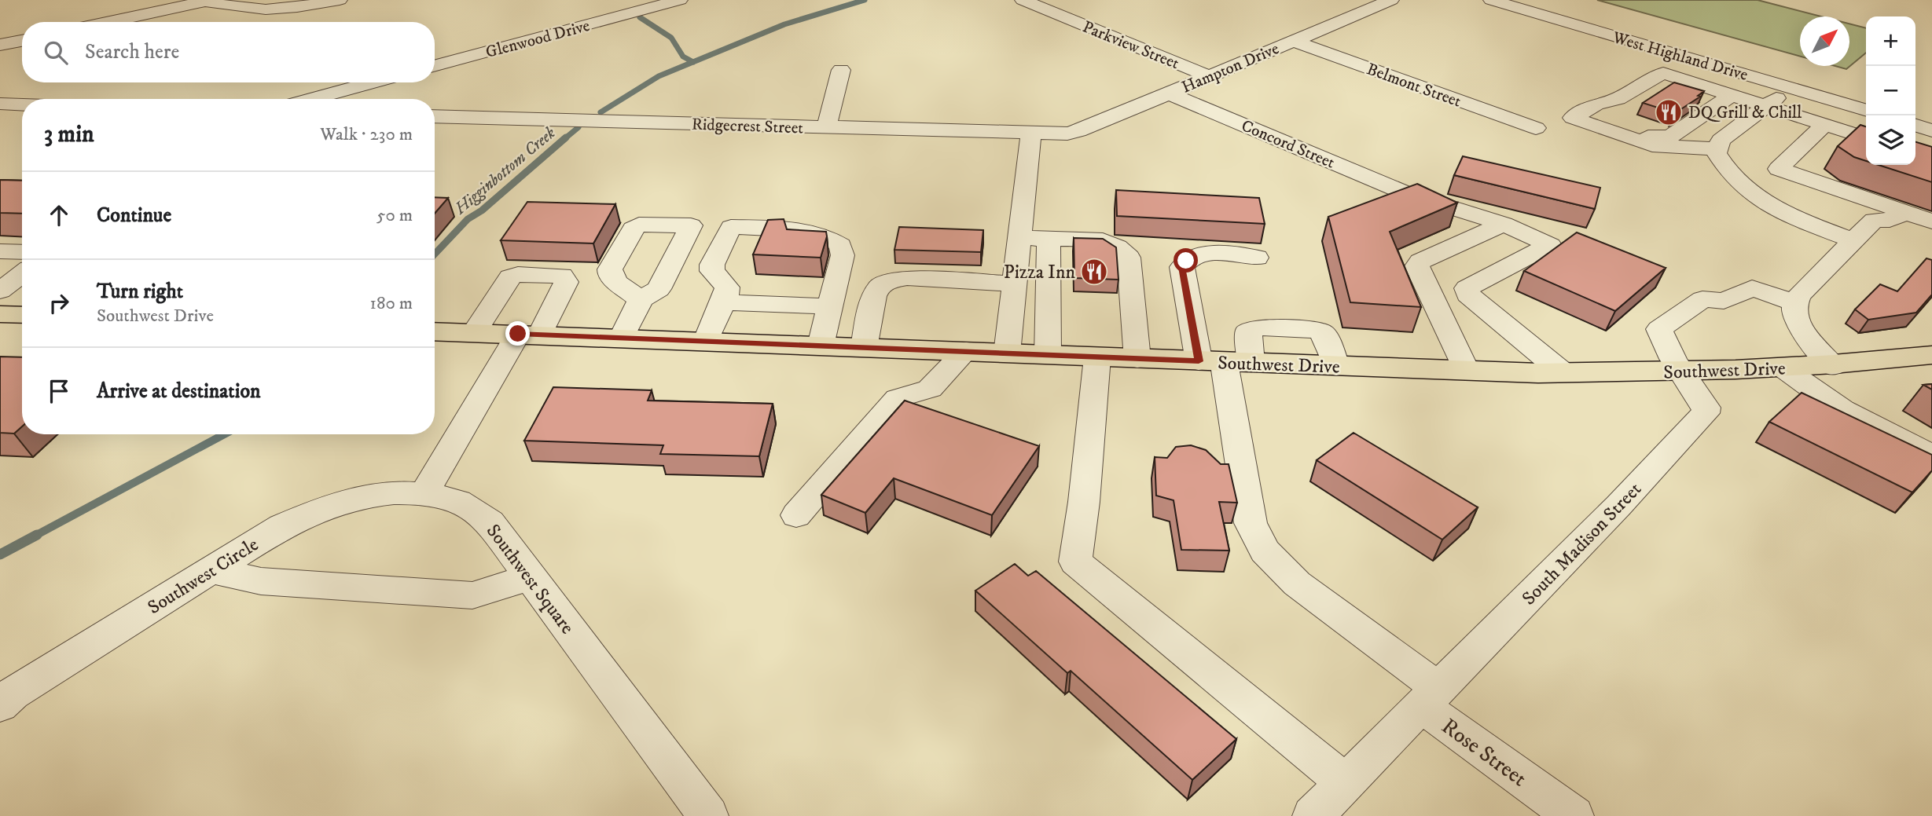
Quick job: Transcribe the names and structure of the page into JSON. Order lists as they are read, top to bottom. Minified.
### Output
{"streets":{"main road":["Southwest Drive"],"street":["Glenwood Drive","Parkview Street","West Highland Drive","Hampton Drive","Belmont Street","Ridgecrest Street","Concord Street","South Madison Street","Southwest Circle","Southwest Square","Rose Street"]},"crossings":[["Parkview Street","Hampton Drive"],["Hampton Drive","Belmont Street"],["Hampton Drive","Ridgecrest Street"],["Hampton Drive","Concord Street"],["Concord Street","Southwest Drive"],["Southwest Drive","South Madison Street"],["Southwest Drive","Rose Street"],["South Madison Street","Rose Street"],["Southwest Circle","Southwest Square"]],"water":["Higginbottom Creek"],"places":{"restaurant":["DQ Grill & Chill","Pizza Inn"]},"north":"top right","page":{"map_buttons":["+","−"],"search":"Search here","heading":["3 min","Walk · 230 m"],"list":[["Continue","50 m"],["Turn right","Southwest Drive","180 m"],"Arrive at destination"]}}
